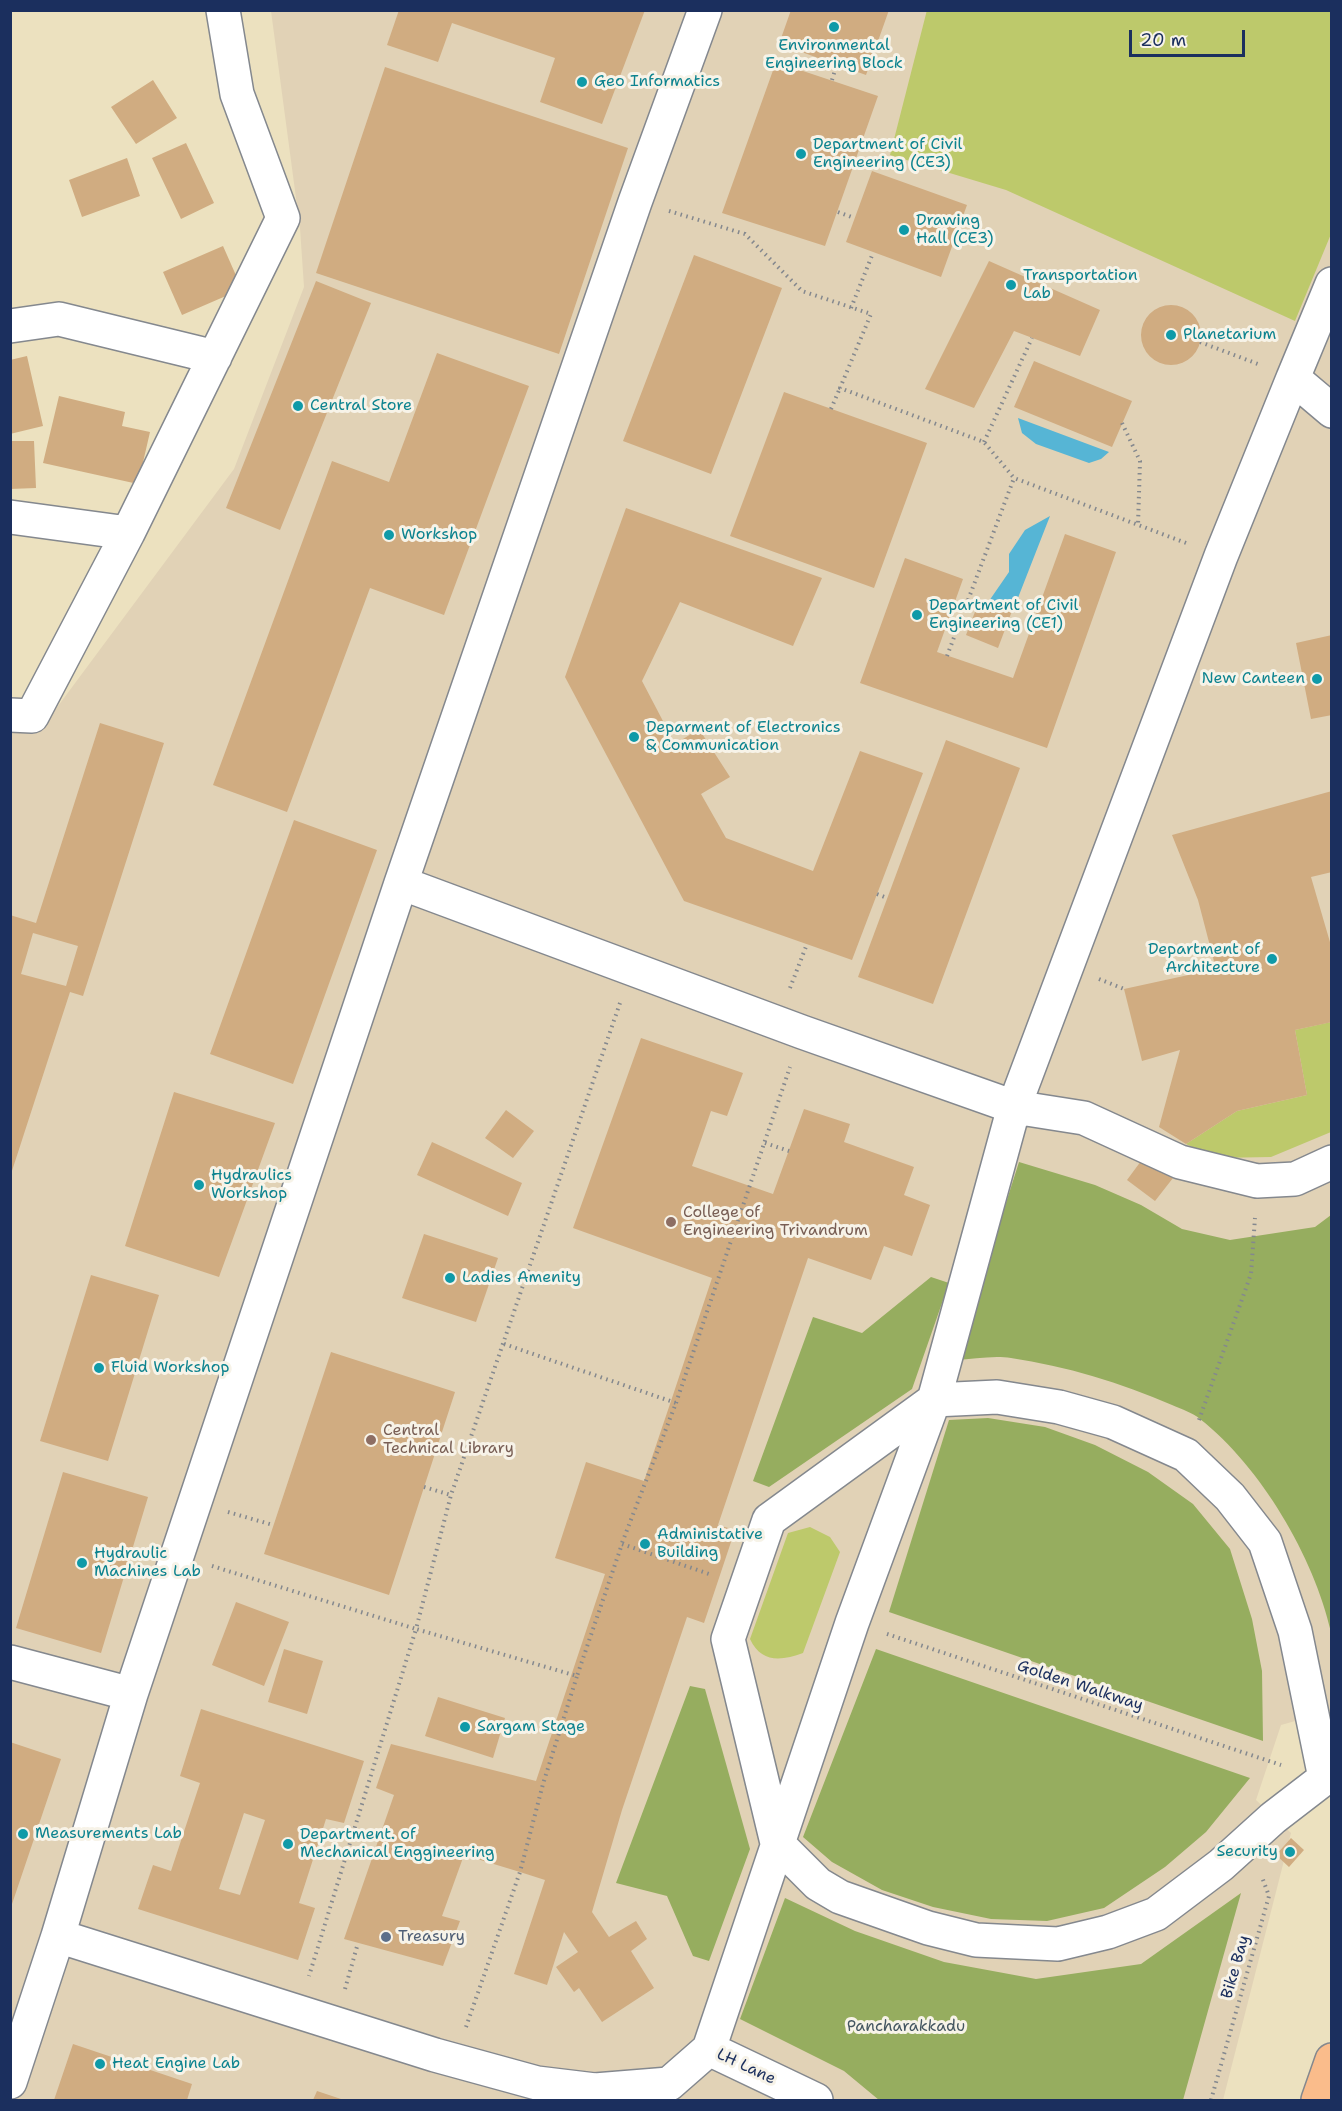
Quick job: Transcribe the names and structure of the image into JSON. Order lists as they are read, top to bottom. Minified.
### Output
{"streets":{"street":["LH Lane"],"path":["Golden Walkway","Bike Bay"]},"parks":["Pancharakkadu"],"places":["Environmental Engineering Block","Geo Informatics","Department of Civil Engineering (CE3)","Drawing Hall (CE3)","Transportation Lab","Planetarium","Central Store","Workshop","Department of Civil Engineering (CE1)","New Canteen","Deparment of Electronics & Communication","Department of Architecture","Hydraulics Workshop","College of Engineering Trivandrum","Ladies Amenity","Fluid Workshop","Central Technical Library","Administative Building","Hydraulic Machines Lab","Sargam Stage","Measurements Lab","Department. of Mechanical Enggineering","Security","Treasury","Heat Engine Lab"],"scale_bar":"20 m"}
